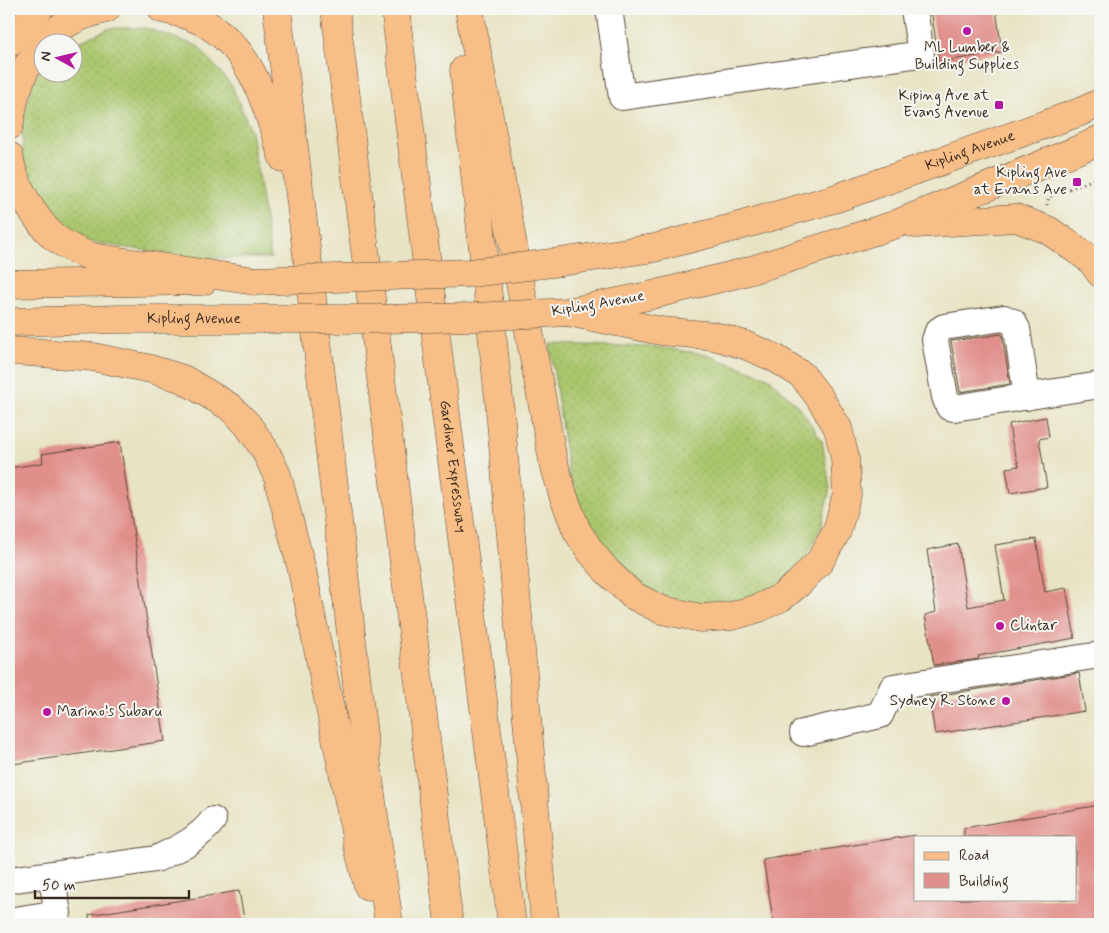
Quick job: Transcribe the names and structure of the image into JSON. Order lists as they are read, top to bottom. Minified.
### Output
{"streets":{"main road":["Kipling Avenue","Gardiner Expressway"]},"places":{"other":["ML Lumber & Building Supplies","Clintar","Sydney R. Stone","Marino’s Subaru"],"transit":["Kiping Ave at Evans Avenue","Kipling Ave at Evans Ave"]},"legend":["Road","Building"],"scale_bar":"50 m","north":"left"}
